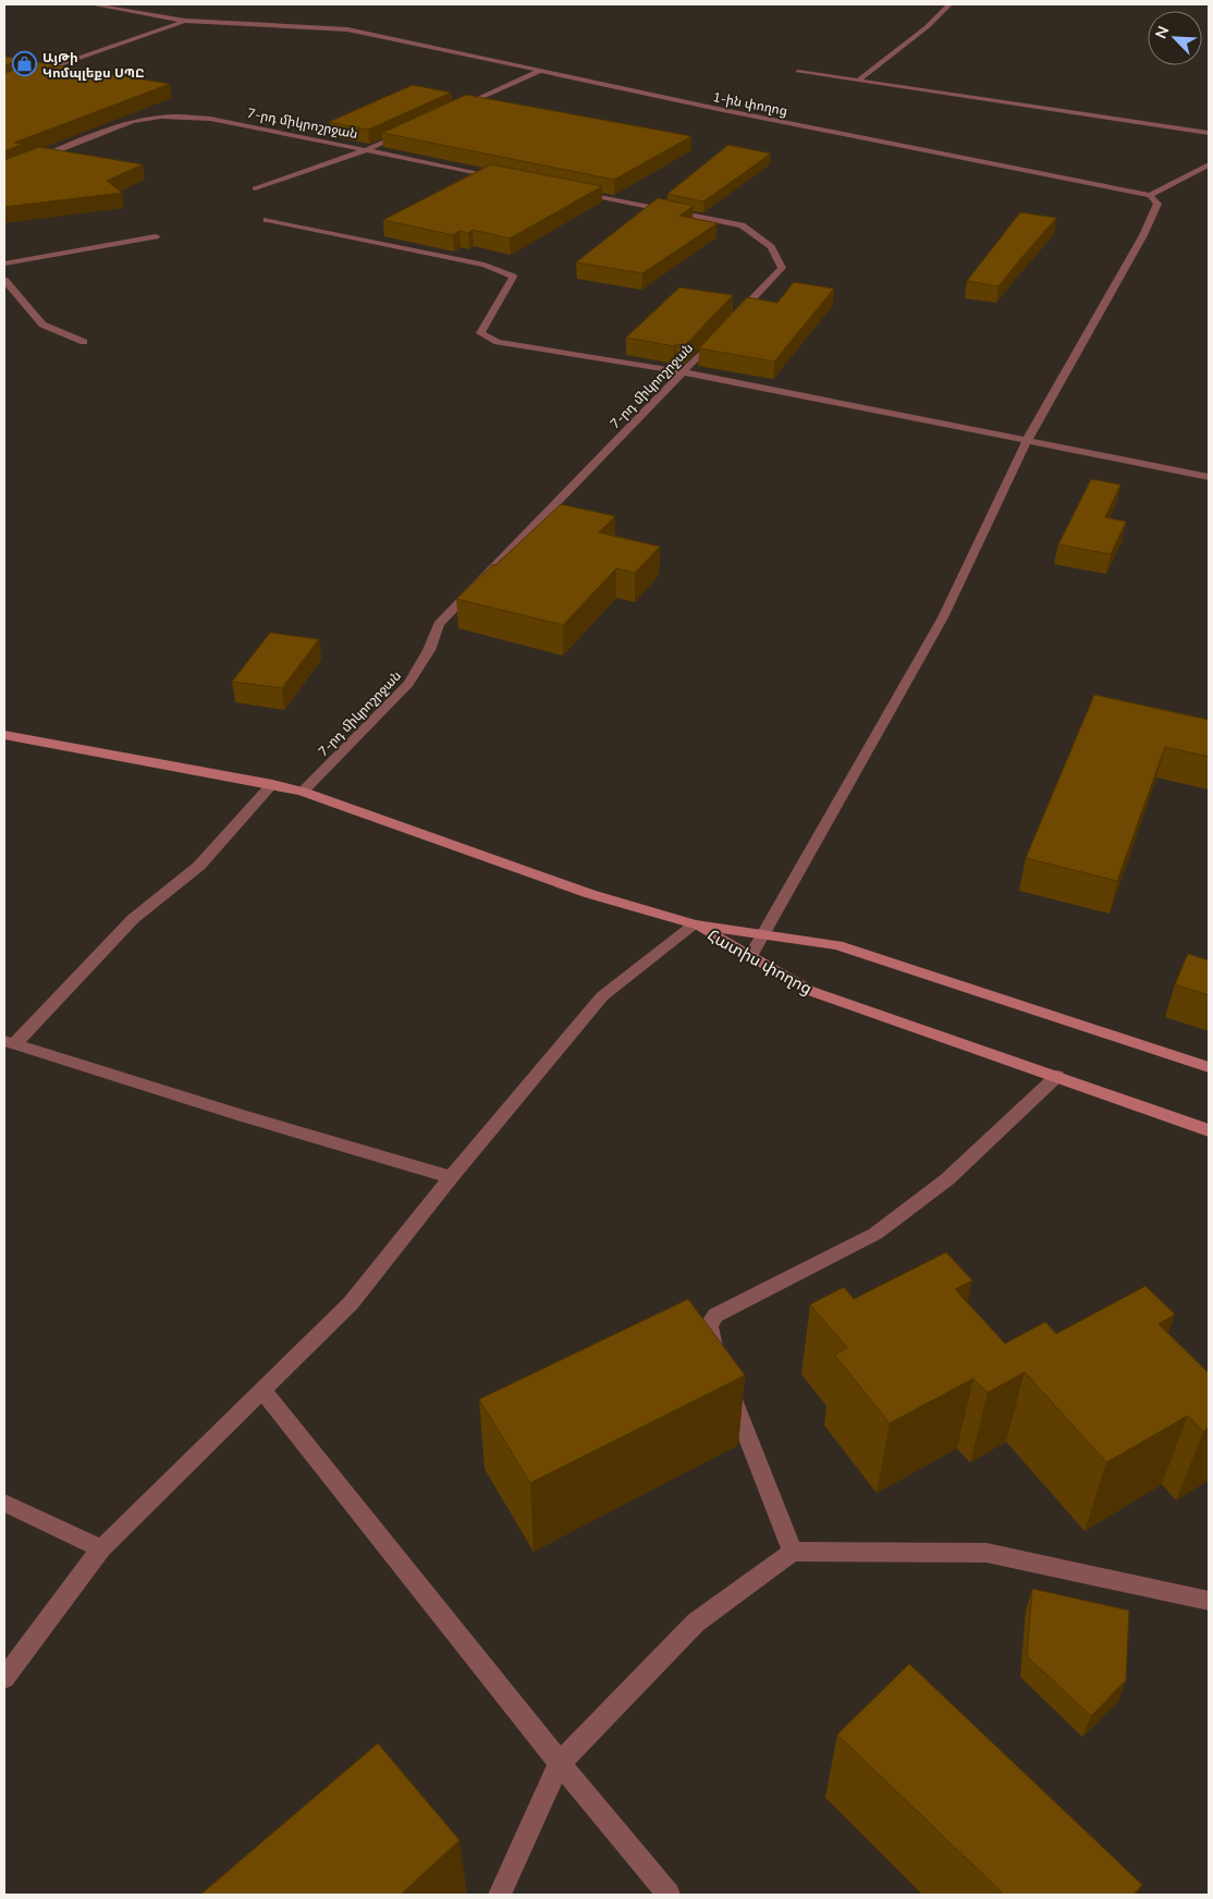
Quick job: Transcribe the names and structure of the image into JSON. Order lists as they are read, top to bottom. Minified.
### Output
{"streets":{"main road":["Հատիս փողոց"],"street":["1-ին փողոց","7-րդ միկրոշրջան"]},"places":{"shop":["ԱյԹի Կոմպլեքս ՍՊԸ"]},"north":"top left"}
